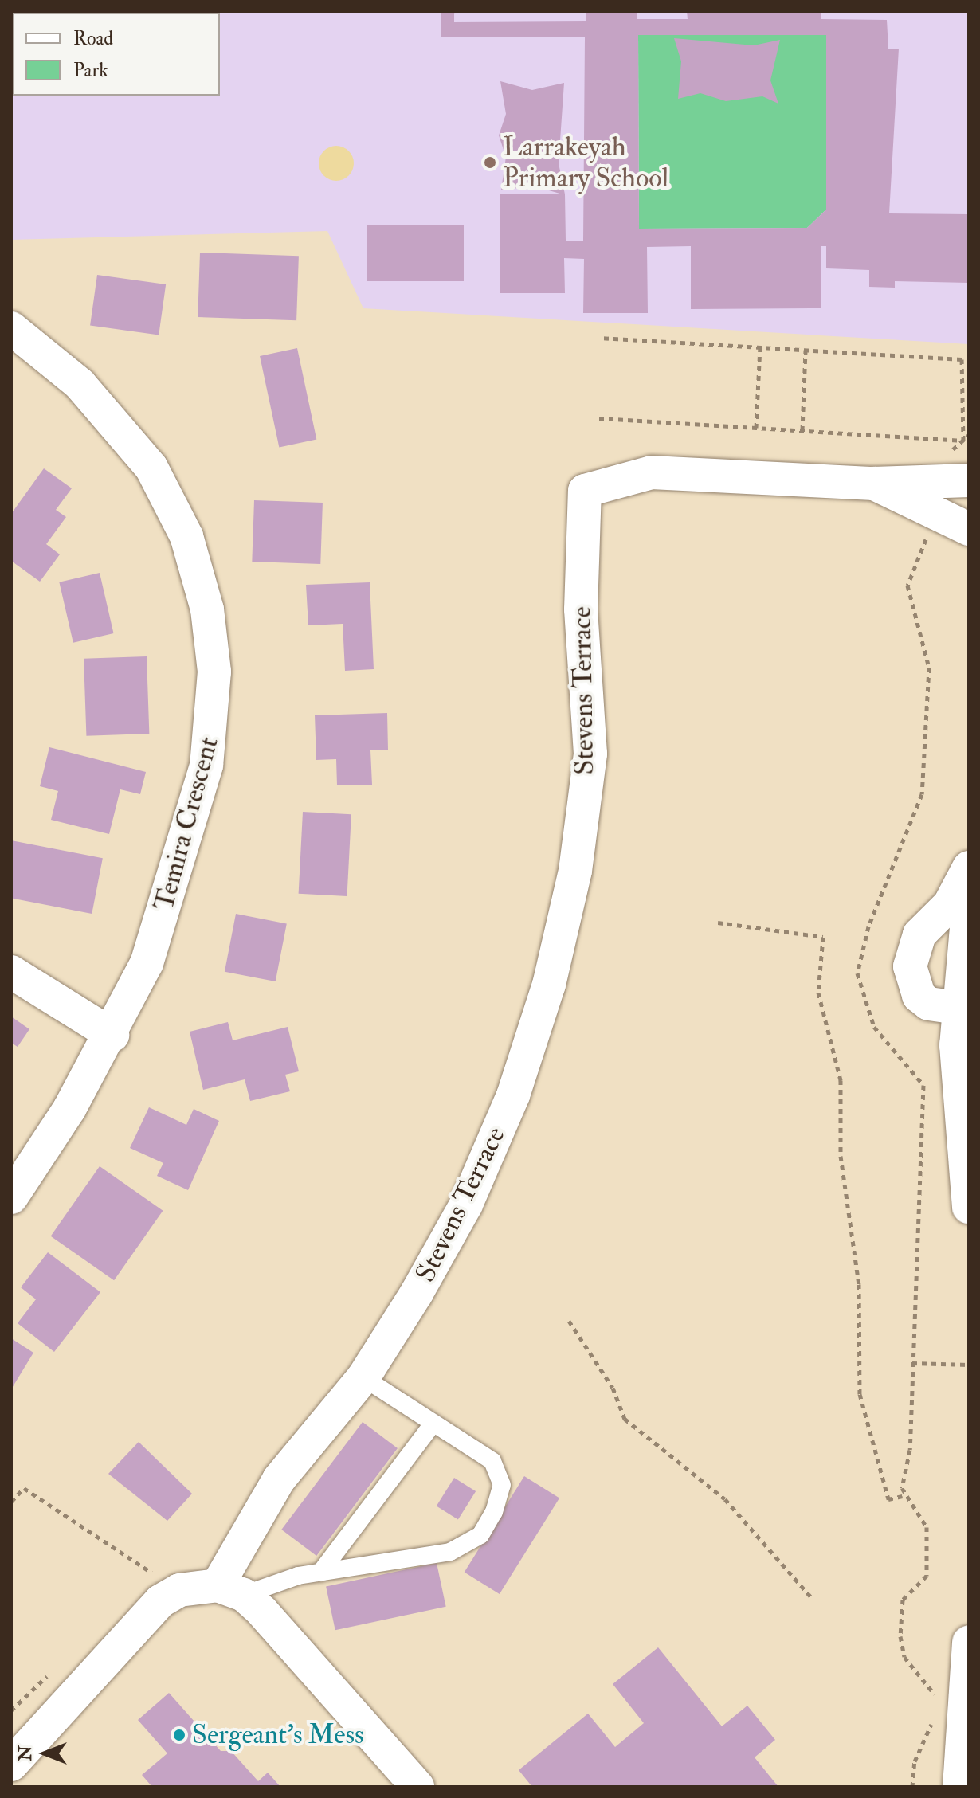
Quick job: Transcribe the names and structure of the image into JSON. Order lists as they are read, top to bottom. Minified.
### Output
{"streets":{"street":["Stevens Terrace","Temira Crescent"]},"places":["Larrakeyah Primary School","Sergeant's Mess"],"legend":["Road","Park"],"north":"left"}
